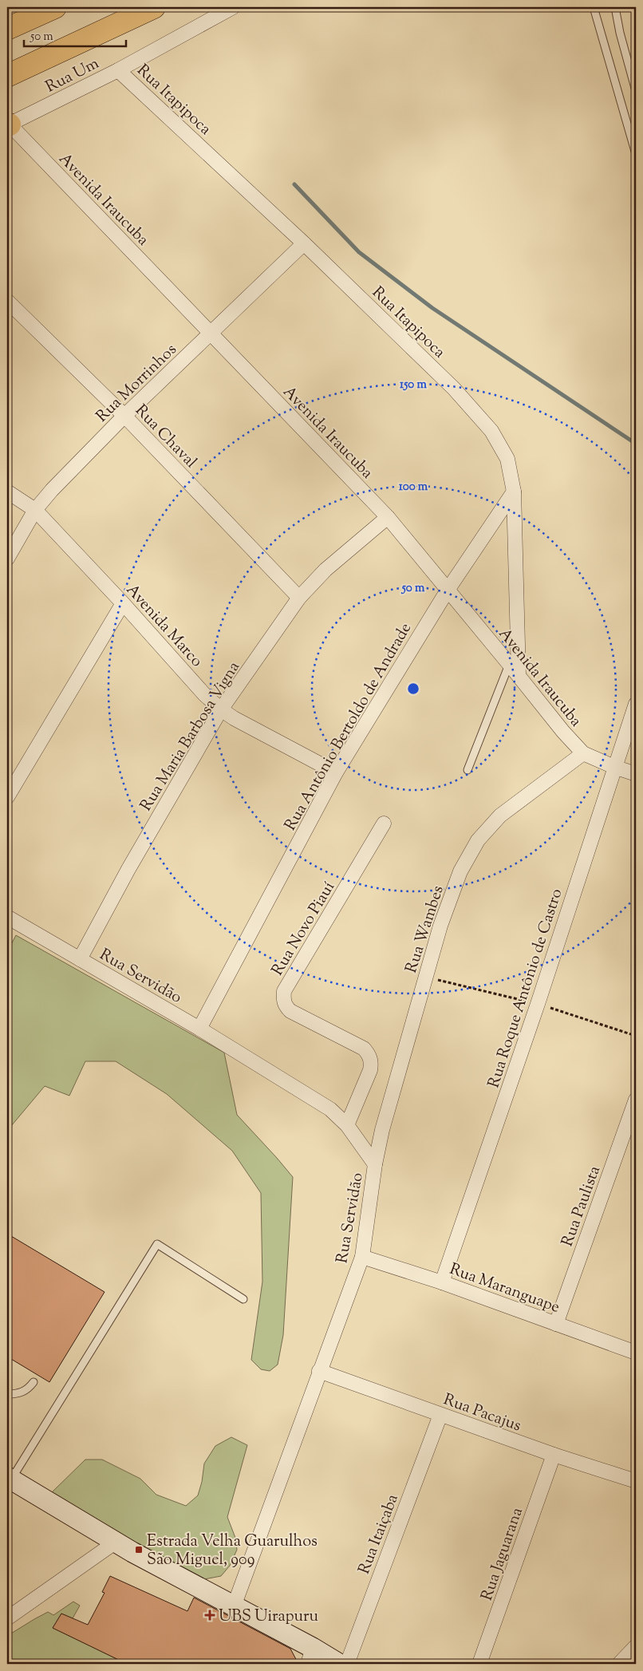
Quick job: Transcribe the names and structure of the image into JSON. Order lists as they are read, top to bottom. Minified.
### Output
{"streets":{"street":["Rua Um","Rua Itapipoca","Avenida Iraucuba","Rua Morrinhos","Rua Chaval","Avenida Marco","Rua Antônio Bertoldo de Andrade","Rua Maria Barbosa Vigna","Rua Novo Piauí","Rua Wambes","Rua Servidão","Rua Roque Antônio de Castro","Rua Paulista","Rua Maranguape","Rua Pacajus","Rua Itaiçaba","Rua Jaguarana"]},"crossings":[["Rua Um","Rua Itapipoca"],["Rua Um","Avenida Iraucuba"],["Rua Itapipoca","Avenida Iraucuba"],["Rua Itapipoca","Rua Morrinhos"],["Rua Itapipoca","Rua Antônio Bertoldo de Andrade"],["Avenida Iraucuba","Rua Morrinhos"],["Avenida Iraucuba","Rua Antônio Bertoldo de Andrade"],["Avenida Iraucuba","Rua Maria Barbosa Vigna"],["Avenida Iraucuba","Rua Wambes"],["Avenida Iraucuba","Rua Roque Antônio de Castro"],["Rua Morrinhos","Rua Chaval"],["Rua Morrinhos","Avenida Marco"],["Rua Chaval","Rua Maria Barbosa Vigna"],["Avenida Marco","Rua Antônio Bertoldo de Andrade"],["Avenida Marco","Rua Maria Barbosa Vigna"],["Rua Antônio Bertoldo de Andrade","Rua Servidão"],["Rua Maria Barbosa Vigna","Rua Servidão"],["Rua Novo Piauí","Rua Servidão"],["Rua Wambes","Rua Servidão"],["Rua Servidão","Rua Maranguape"],["Rua Servidão","Rua Pacajus"],["Rua Roque Antônio de Castro","Rua Maranguape"],["Rua Paulista","Rua Maranguape"],["Rua Pacajus","Rua Itaiçaba"],["Rua Pacajus","Rua Jaguarana"]],"places":{"transit":["Estrada Velha Guarulhos São Miguel, 909"],"health":["UBS Uirapuru"]},"scale_bar":"50 m","rings":["150 m","100 m","50 m"]}
